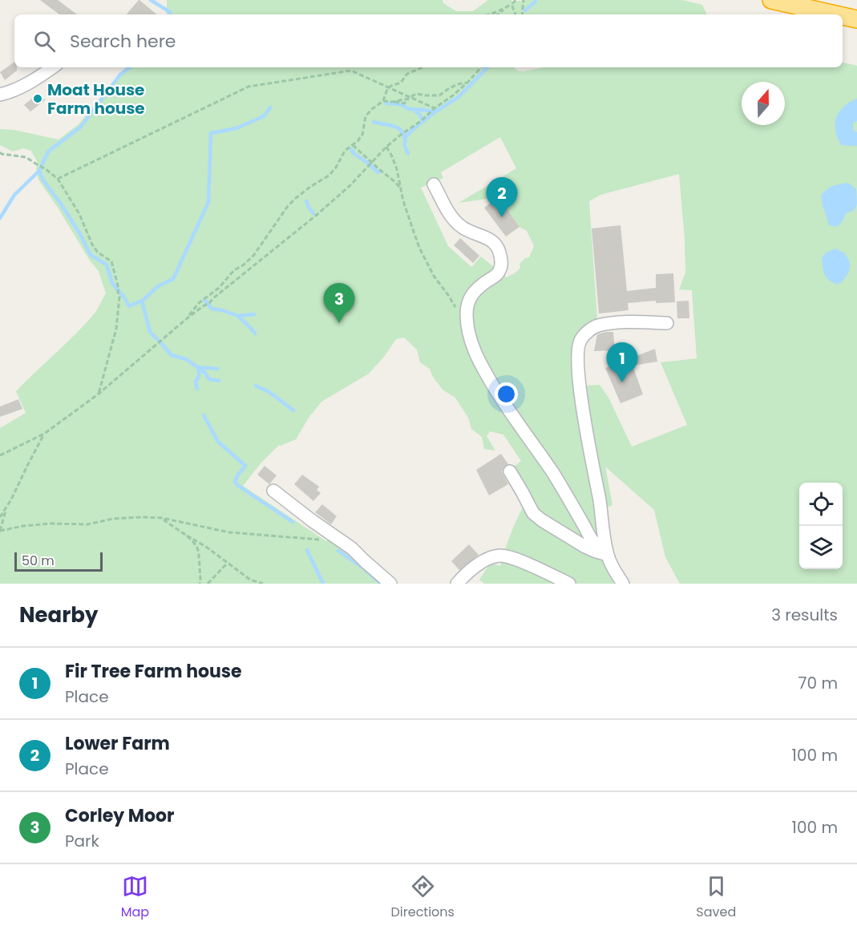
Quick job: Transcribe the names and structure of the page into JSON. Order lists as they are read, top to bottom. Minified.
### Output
{"places":["Moat House Farm house"],"scale_bar":"50 m","north":"top","page":{"search":"Search here","pins":["2","3","1"],"scale":"50 m","heading":["Nearby","3 results"],"list":[{"mark":"1","name":"Fir Tree Farm house","note":"Place","value":"70 m"},{"mark":"2","name":"Lower Farm","note":"Place","value":"100 m"},{"mark":"3","name":"Corley Moor","note":"Park","value":"100 m"}],"nav":["Map","Directions","Saved"]}}
